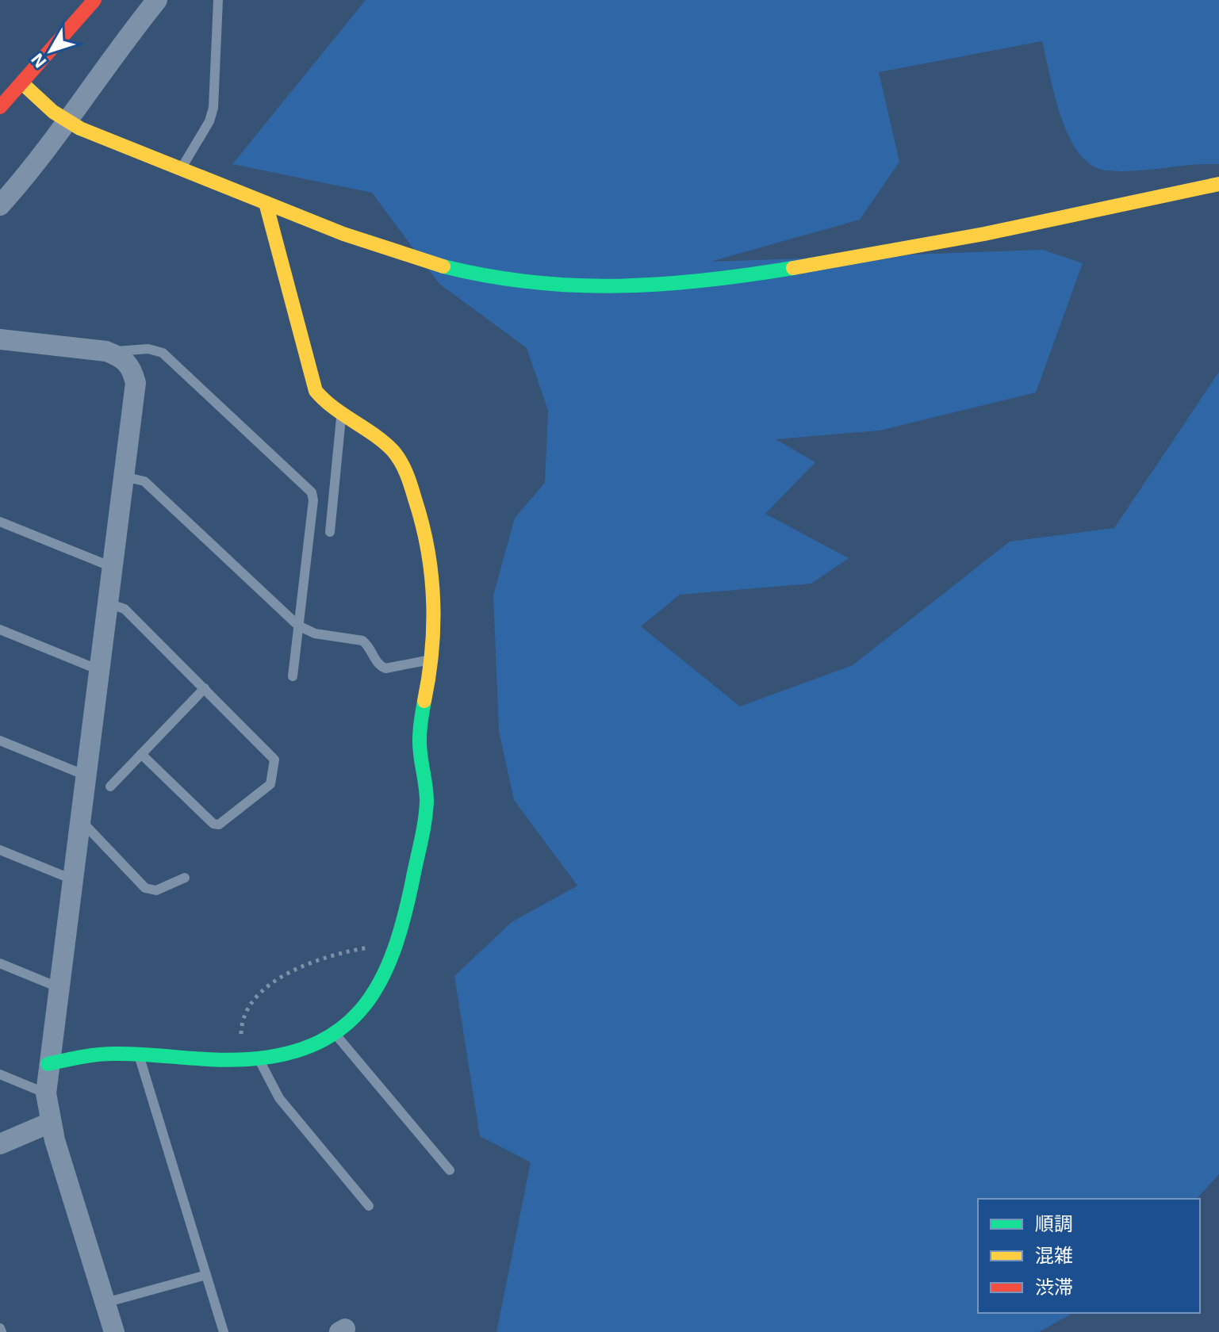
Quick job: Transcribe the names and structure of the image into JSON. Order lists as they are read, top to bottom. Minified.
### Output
{"legend":["順調","混雑","渋滞"],"north":"bottom left"}
